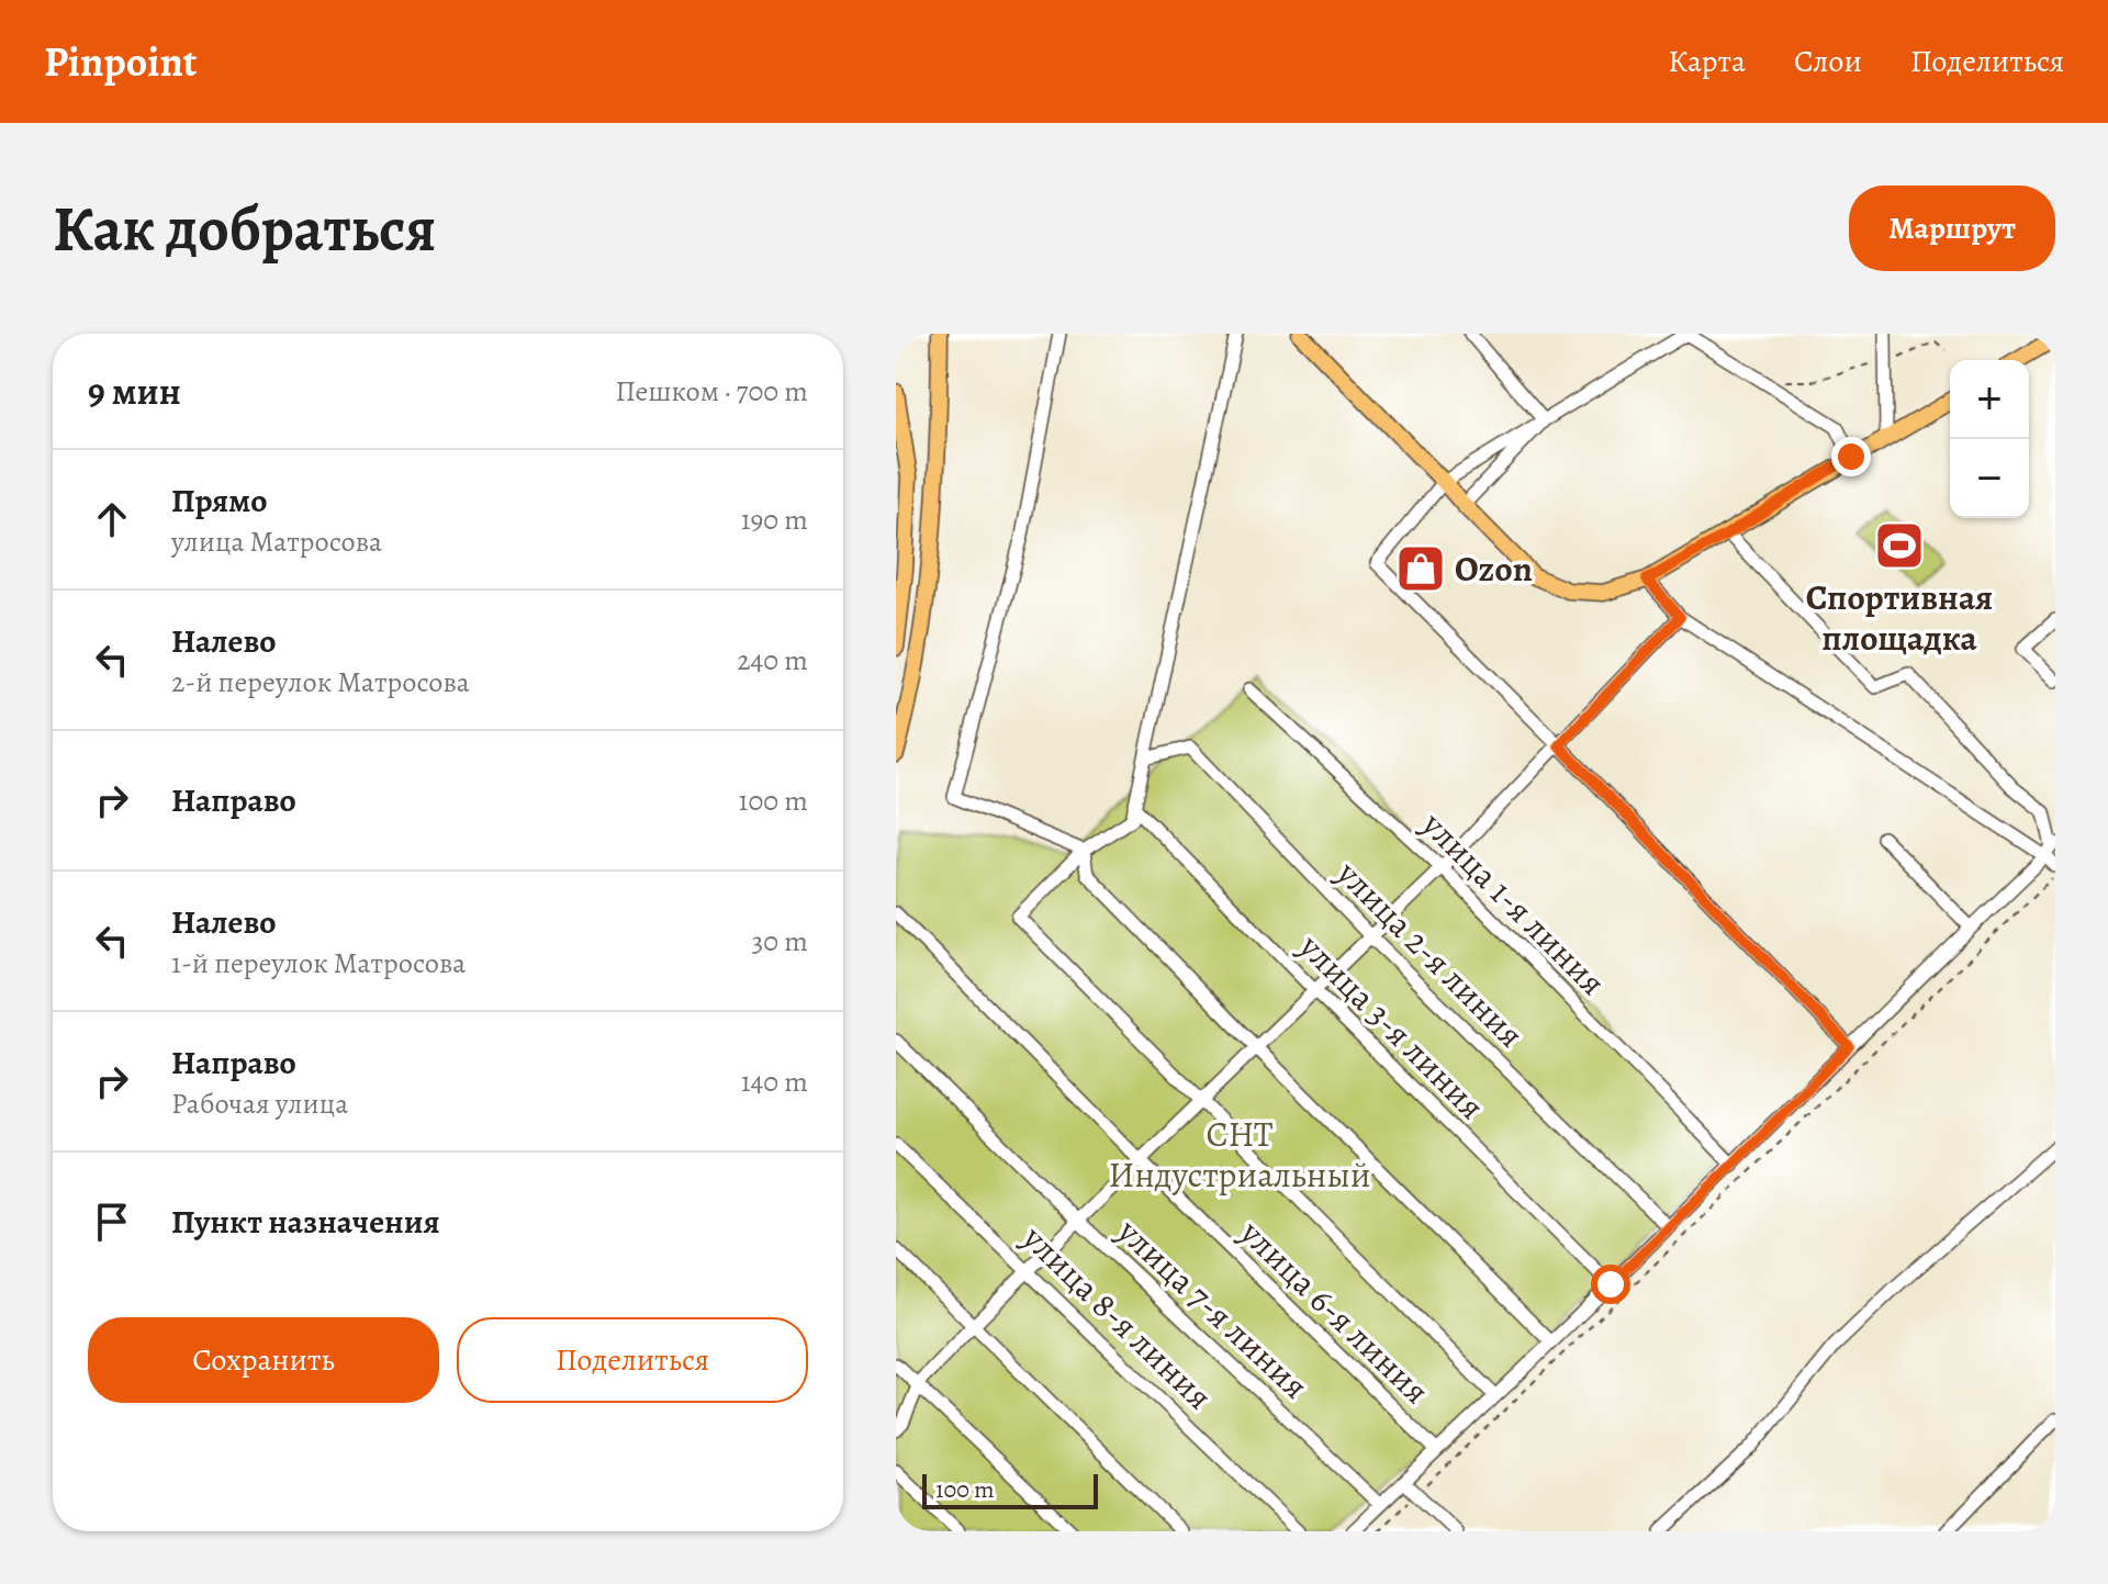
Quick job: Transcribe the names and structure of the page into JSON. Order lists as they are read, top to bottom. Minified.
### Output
{"streets":{"street":["улица 1-я линия","улица 2-я линия","улица 3-я линия","улица 7-я линия","улица 6-я линия","улица 8-я линия"]},"parks":["СНТ Индустриальный"],"places":{"sports":["Спортивная площадка"],"shop":["Ozon"]},"scale_bar":"100 m","page":{"header":"Pinpoint","nav":["Карта","Слои","Поделиться"],"buttons":["Маршрут",["Сохранить","Поделиться"]],"title":"Как добраться","heading":["9 мин","Пешком · 700 m"],"map_buttons":["+","−"],"list":[["Прямо","улица Матросова","190 m"],["Налево","2-й переулок Матросова","240 m"],["Направо","100 m"],["Налево","1-й переулок Матросова","30 m"],["Направо","Рабочая улица","140 m"],"Пункт назначения"],"scale":"100 m"}}
